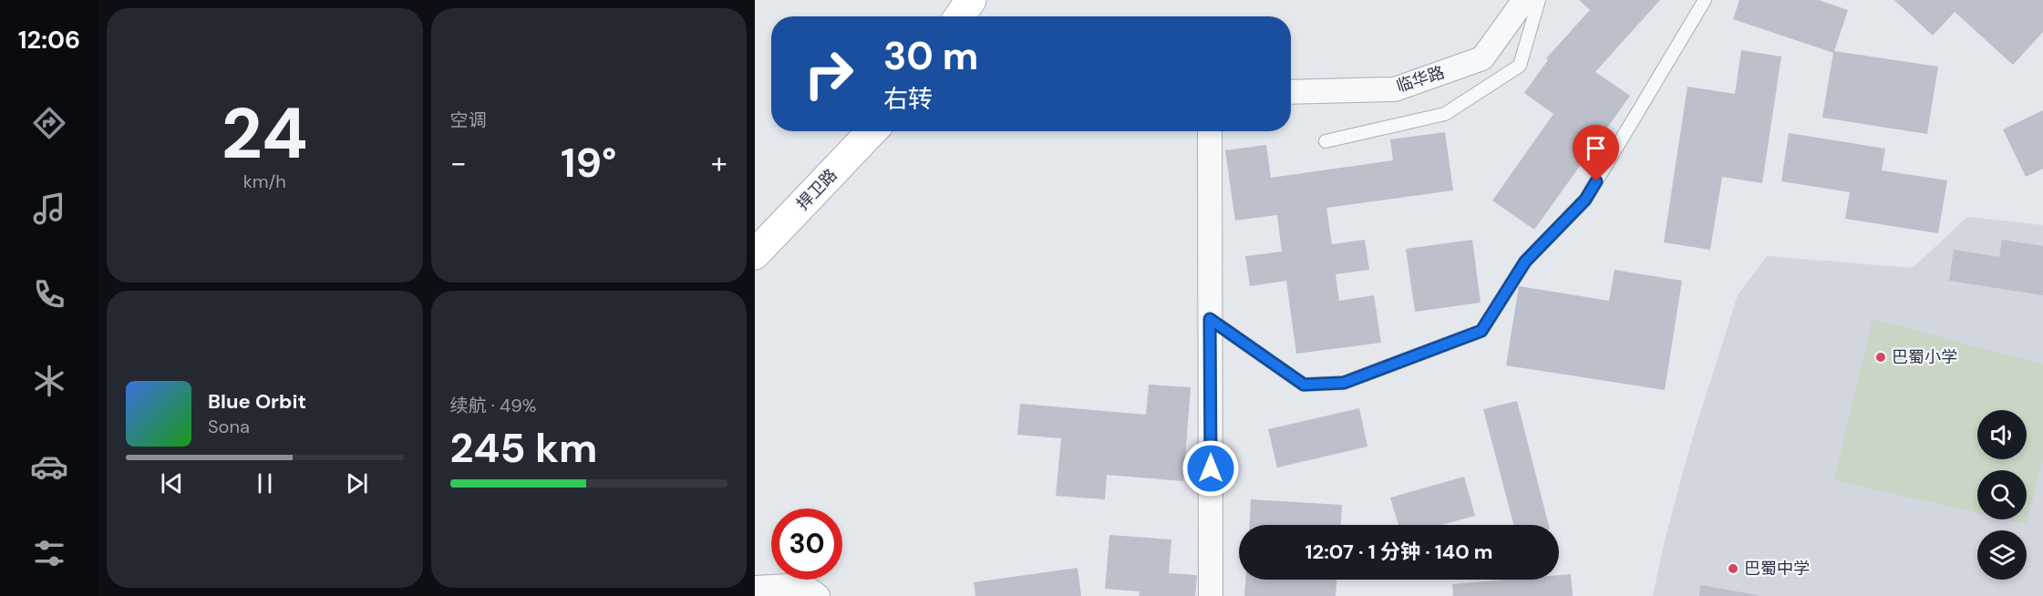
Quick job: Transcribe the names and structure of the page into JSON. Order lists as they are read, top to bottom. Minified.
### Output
{"streets":{"street":["临华路","捍卫路"]},"places":["巴蜀小学","巴蜀中学"],"page":{"tabs":"12:06","tile":[["24","km/h"],"空调",["续航 · 49%","245 km"]],"turn":["30 m","右转"],"heat":["−","19°","+"],"song":["Blue Orbit","Sona"],"limit":"30","trip":"12:07 · 1 分钟 · 140 m"}}
